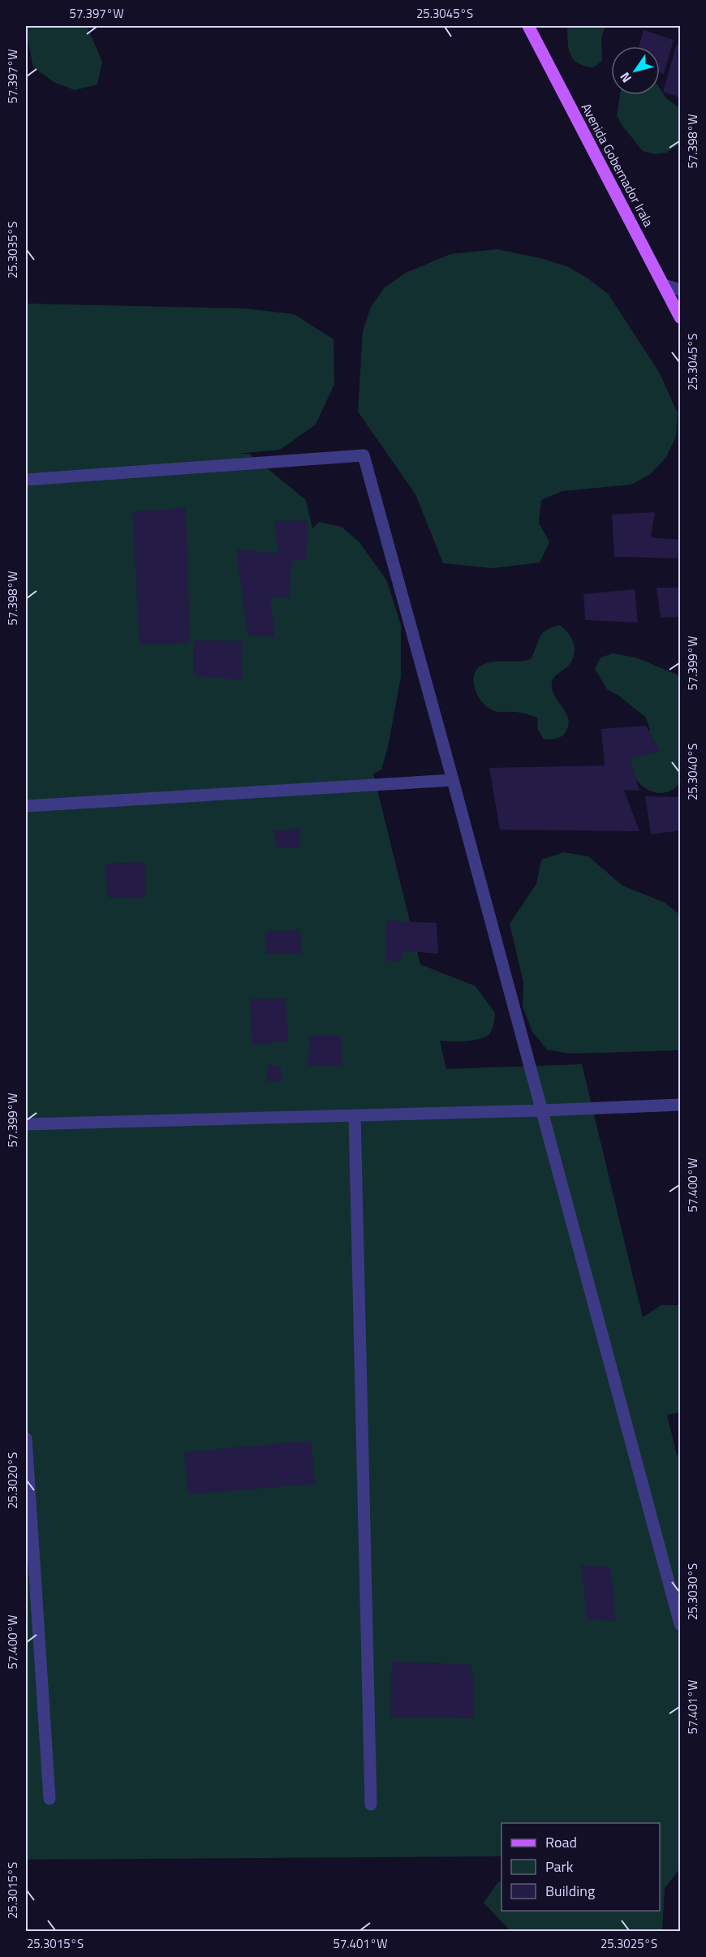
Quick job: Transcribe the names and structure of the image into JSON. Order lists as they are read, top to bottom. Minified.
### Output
{"streets":{"main road":["Avenida Gobernador Irala"]},"legend":["Road","Park","Building"],"north":"bottom left","coordinates":["57.397°W","25.3045°S","57.398°W","25.3035°S","57.399°W","25.3040°S","57.400°W","25.3020°S","25.3030°S","57.401°W","25.3015°S","25.3025°S"]}
